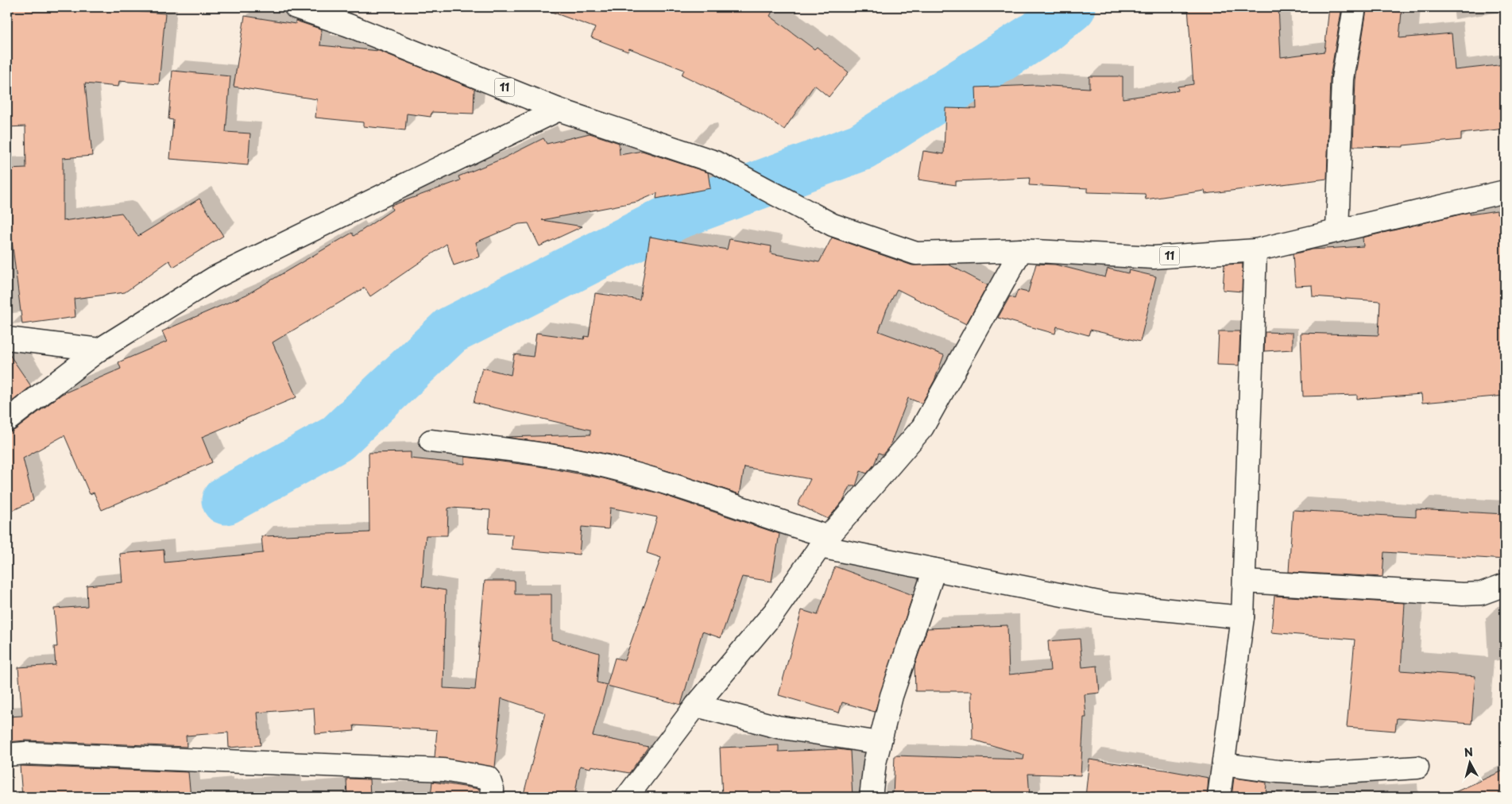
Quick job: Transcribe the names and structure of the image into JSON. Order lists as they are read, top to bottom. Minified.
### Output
{"streets":{"main road":["11"]},"north":"top"}
